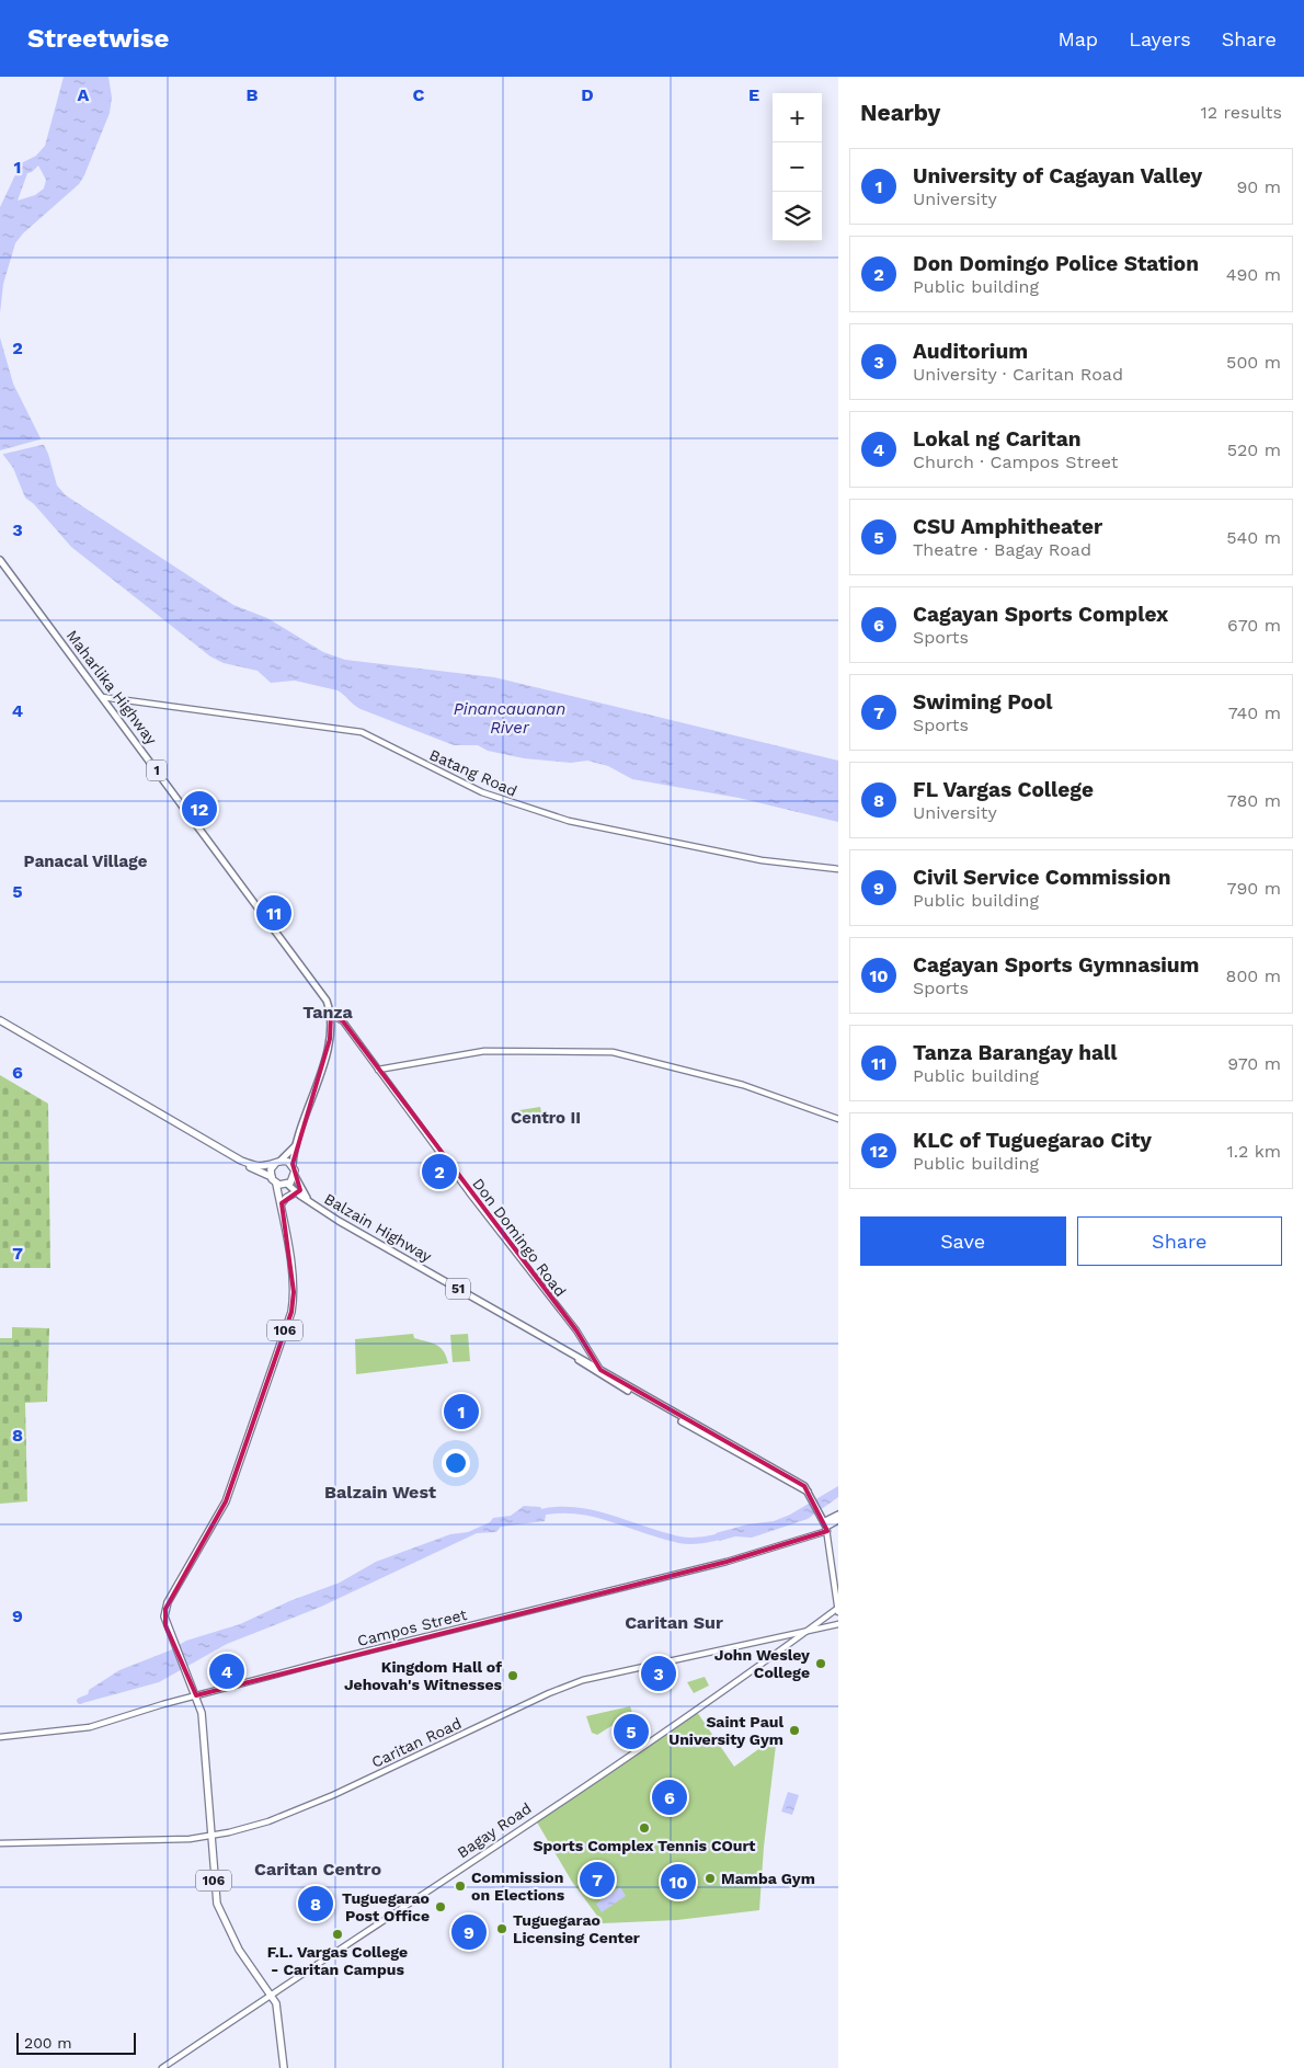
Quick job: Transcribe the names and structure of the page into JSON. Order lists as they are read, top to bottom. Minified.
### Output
{"streets":{"highway":["1","106"],"main road":["Maharlika Highway","Batang Road","Balzain Highway","Don Domingo Road","51","Campos Street","Caritan Road","Bagay Road"]},"crossings":[["Maharlika Highway","1"],["Maharlika Highway","Batang Road"],["Maharlika Highway","Don Domingo Road"],["Maharlika Highway","51"],["Maharlika Highway","106"],["1","51"],["1","106"],["Balzain Highway","Don Domingo Road"],["Balzain Highway","51"],["Balzain Highway","Campos Street"],["51","106"],["106","Campos Street"],["106","Caritan Road"],["106","Bagay Road"],["Caritan Road","Bagay Road"]],"districts":["Panacal Village","Tanza","Centro II","Balzain West","Caritan Sur","Caritan Centro"],"water":["Pinancauanan River"],"places":["John Wesley College","Kingdom Hall of Jehovah's Witnesses","Saint Paul University Gym","Sports Complex Tennis COurt","Mamba Gym","Commission on Elections","Tuguegarao Post Office","Tuguegarao Licensing Center","F.L. Vargas College - Caritan Campus"],"scale_bar":"200 m","page":{"header":"Streetwise","nav":["Map","Layers","Share"],"heading":["Nearby","12 results"],"map_buttons":["+","−"],"list":[{"mark":"1","name":"University of Cagayan Valley","note":"University","value":"90 m"},{"mark":"2","name":"Don Domingo Police Station","note":"Public building","value":"490 m"},{"mark":"3","name":"Auditorium","note":"University · Caritan Road","value":"500 m"},{"mark":"4","name":"Lokal ng Caritan","note":"Church · Campos Street","value":"520 m"},{"mark":"5","name":"CSU Amphitheater","note":"Theatre · Bagay Road","value":"540 m"},{"mark":"6","name":"Cagayan Sports Complex","note":"Sports","value":"670 m"},{"mark":"7","name":"Swiming Pool","note":"Sports","value":"740 m"},{"mark":"8","name":"FL Vargas College","note":"University","value":"780 m"},{"mark":"9","name":"Civil Service Commission","note":"Public building","value":"790 m"},{"mark":"10","name":"Cagayan Sports Gymnasium","note":"Sports","value":"800 m"},{"mark":"11","name":"Tanza Barangay hall","note":"Public building","value":"970 m"},{"mark":"12","name":"KLC of Tuguegarao City","note":"Public building","value":"1.2 km"}],"pins":["12","11","2","1","4","3","5","6","7","10","8","9"],"buttons":["Save","Share"],"scale":"200 m"},"grid":{"columns":["A","B","C","D","E"],"rows":["1","2","3","4","5","6","7","8","9"]}}
